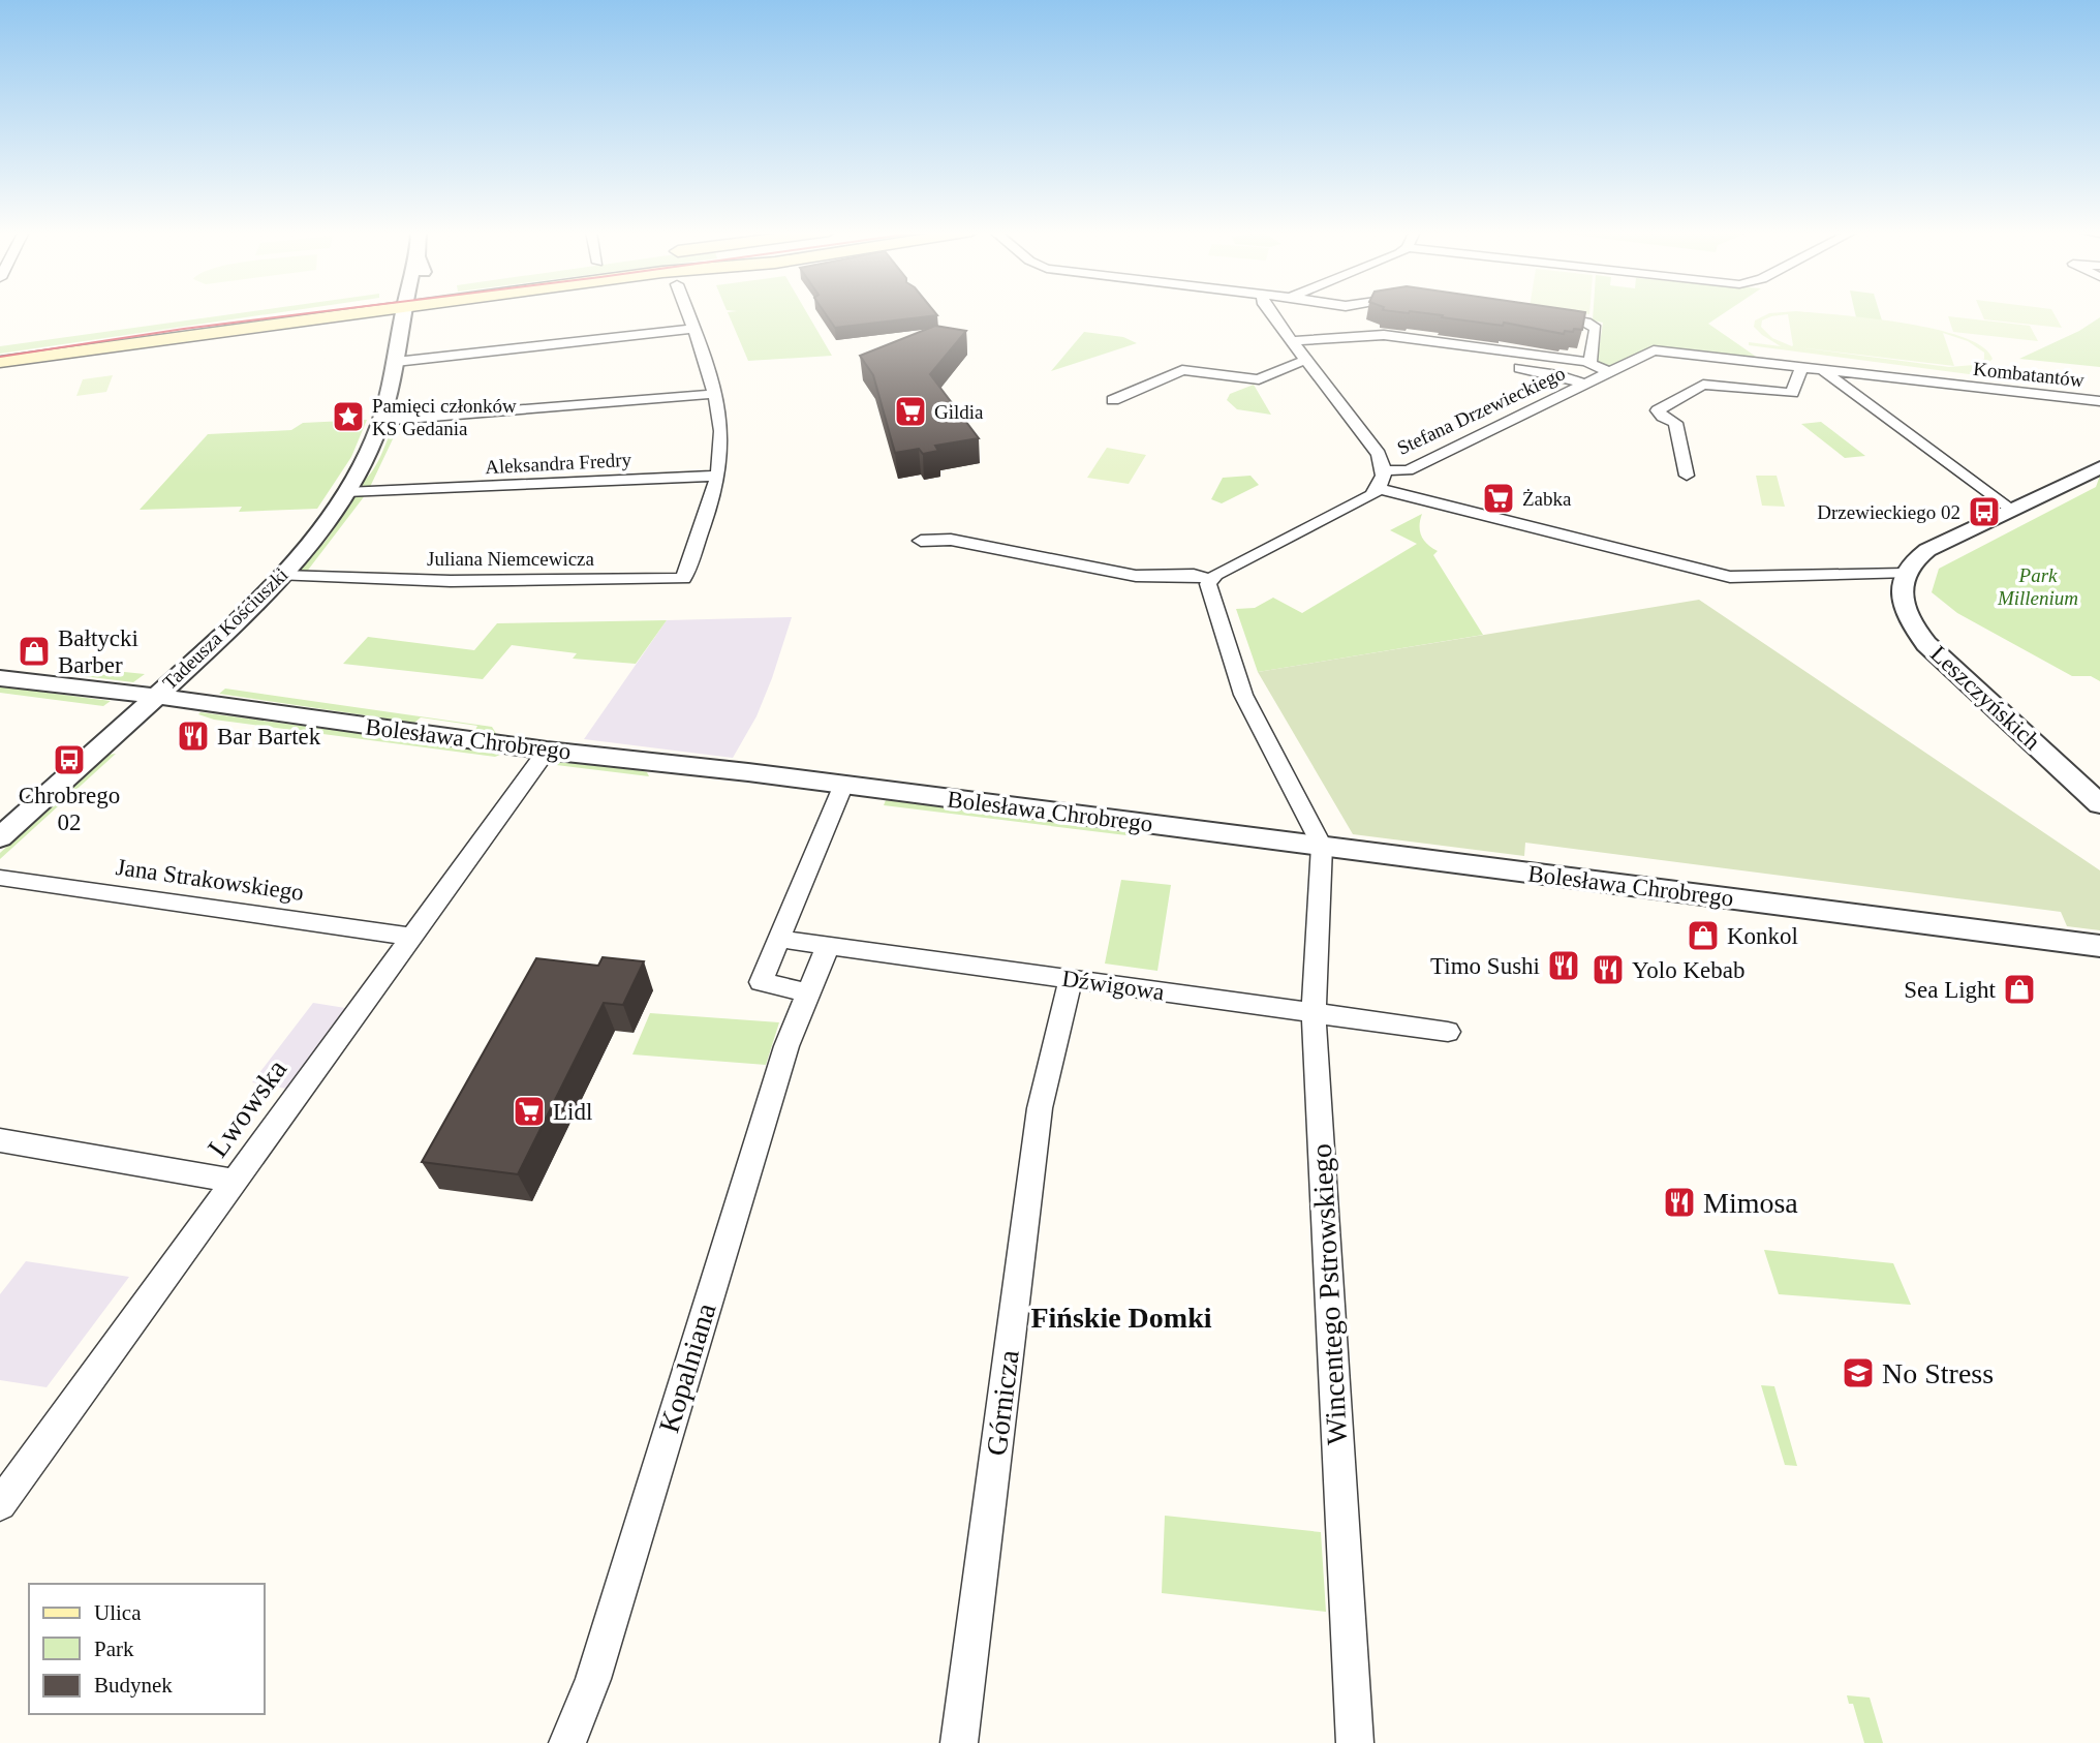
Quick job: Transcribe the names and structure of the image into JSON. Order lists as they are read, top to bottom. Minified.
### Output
{"streets":{"street":["Kombatantów","Stefana Drzewieckiego","Aleksandra Fredry","Juliana Niemcewicza","Tadeusza Kościuszki","Leszczyńskich","Bolesława Chrobrego","Jana Strakowskiego","Dźwigowa","Lwowska","Wincentego Pstrowskiego","Kopalniana","Górnicza"]},"crossings":[["Kombatantów","Stefana Drzewieckiego"],["Stefana Drzewieckiego","Leszczyńskich"],["Aleksandra Fredry","Juliana Niemcewicza"],["Aleksandra Fredry","Tadeusza Kościuszki"],["Juliana Niemcewicza","Tadeusza Kościuszki"],["Tadeusza Kościuszki","Bolesława Chrobrego"],["Bolesława Chrobrego","Lwowska"],["Bolesława Chrobrego","Wincentego Pstrowskiego"],["Jana Strakowskiego","Lwowska"],["Dźwigowa","Wincentego Pstrowskiego"],["Dźwigowa","Kopalniana"],["Dźwigowa","Górnicza"]],"districts":["Fińskie Domki"],"parks":["Park Millenium"],"places":{"supermarket":["Gildia","Żabka","Lidl"],"place":["Pamięci członków KS Gedania"],"bus stop":["Drzewieckiego 02","Chrobrego 02"],"shop":["Bałtycki Barber","Konkol","Sea Light"],"restaurant":["Bar Bartek","Timo Sushi","Yolo Kebab","Mimosa"],"school or university":["No Stress"]},"legend":["Ulica","Park","Budynek"]}
